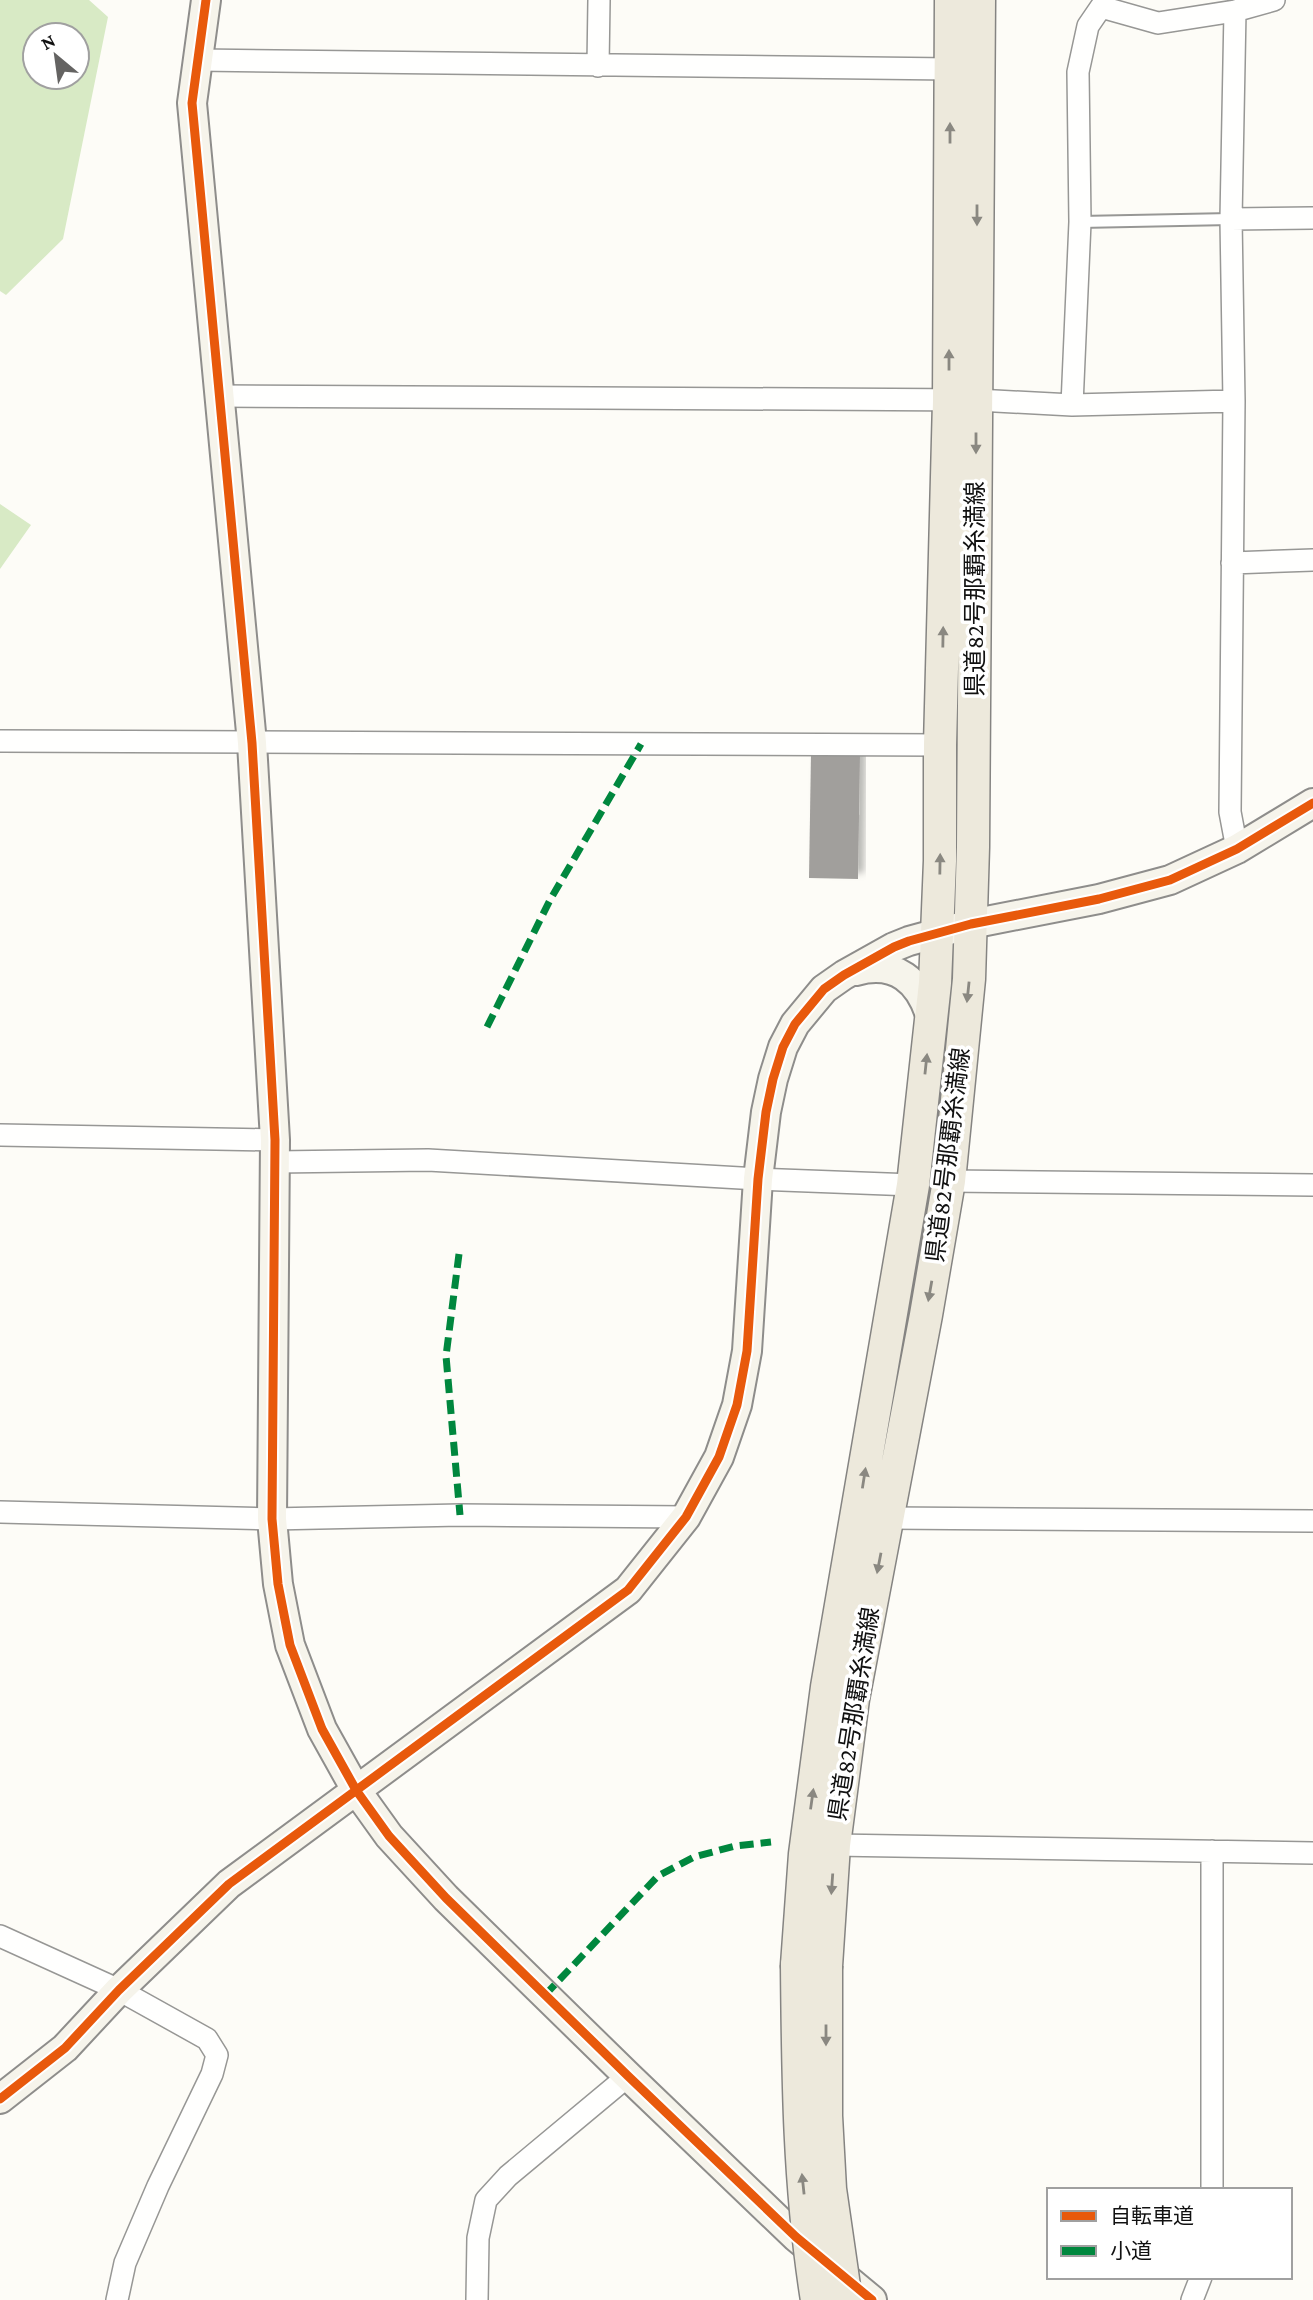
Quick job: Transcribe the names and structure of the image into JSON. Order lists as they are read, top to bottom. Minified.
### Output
{"streets":{"main road":["県道82号那覇糸満線"]},"legend":["自転車道","小道"],"north":"top left"}
